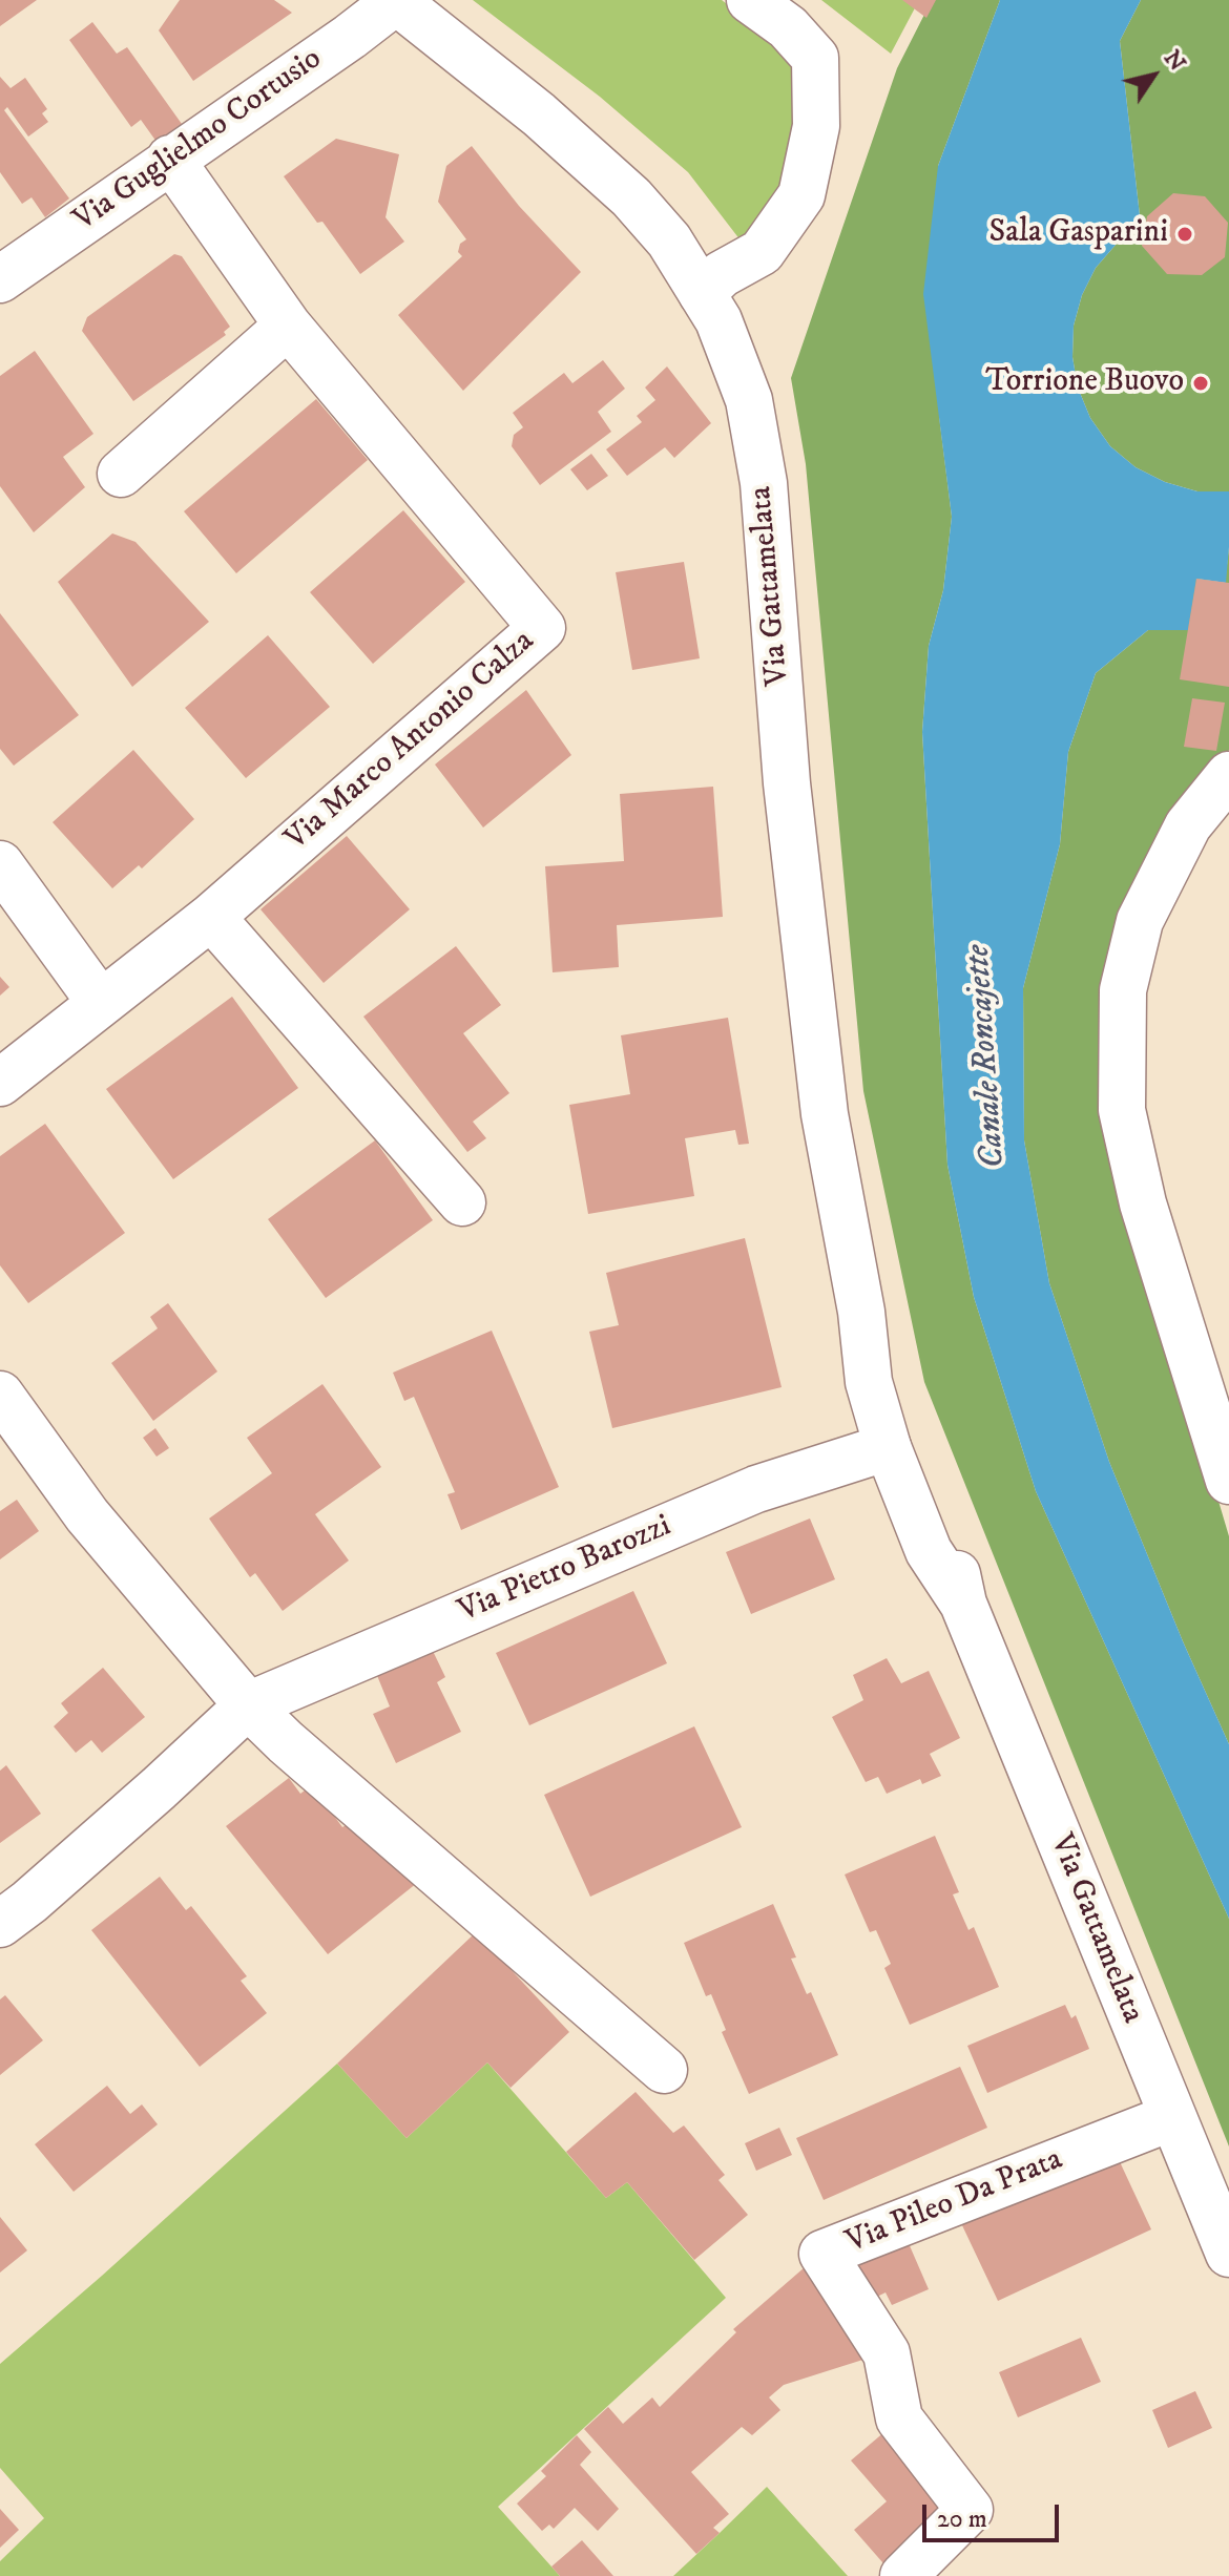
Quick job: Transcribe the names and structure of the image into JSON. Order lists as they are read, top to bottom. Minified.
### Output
{"streets":{"street":["Via Guglielmo Cortusio","Via Gattamelata","Via Marco Antonio Calza","Via Pietro Barozzi","Via Pileo Da Prata"]},"crossings":[["Via Guglielmo Cortusio","Via Gattamelata"],["Via Guglielmo Cortusio","Via Marco Antonio Calza"],["Via Gattamelata","Via Pietro Barozzi"],["Via Gattamelata","Via Pileo Da Prata"]],"water":["Canale Roncajette"],"places":["Sala Gasparini","Torrione Buovo"],"scale_bar":"20 m","north":"top right"}
